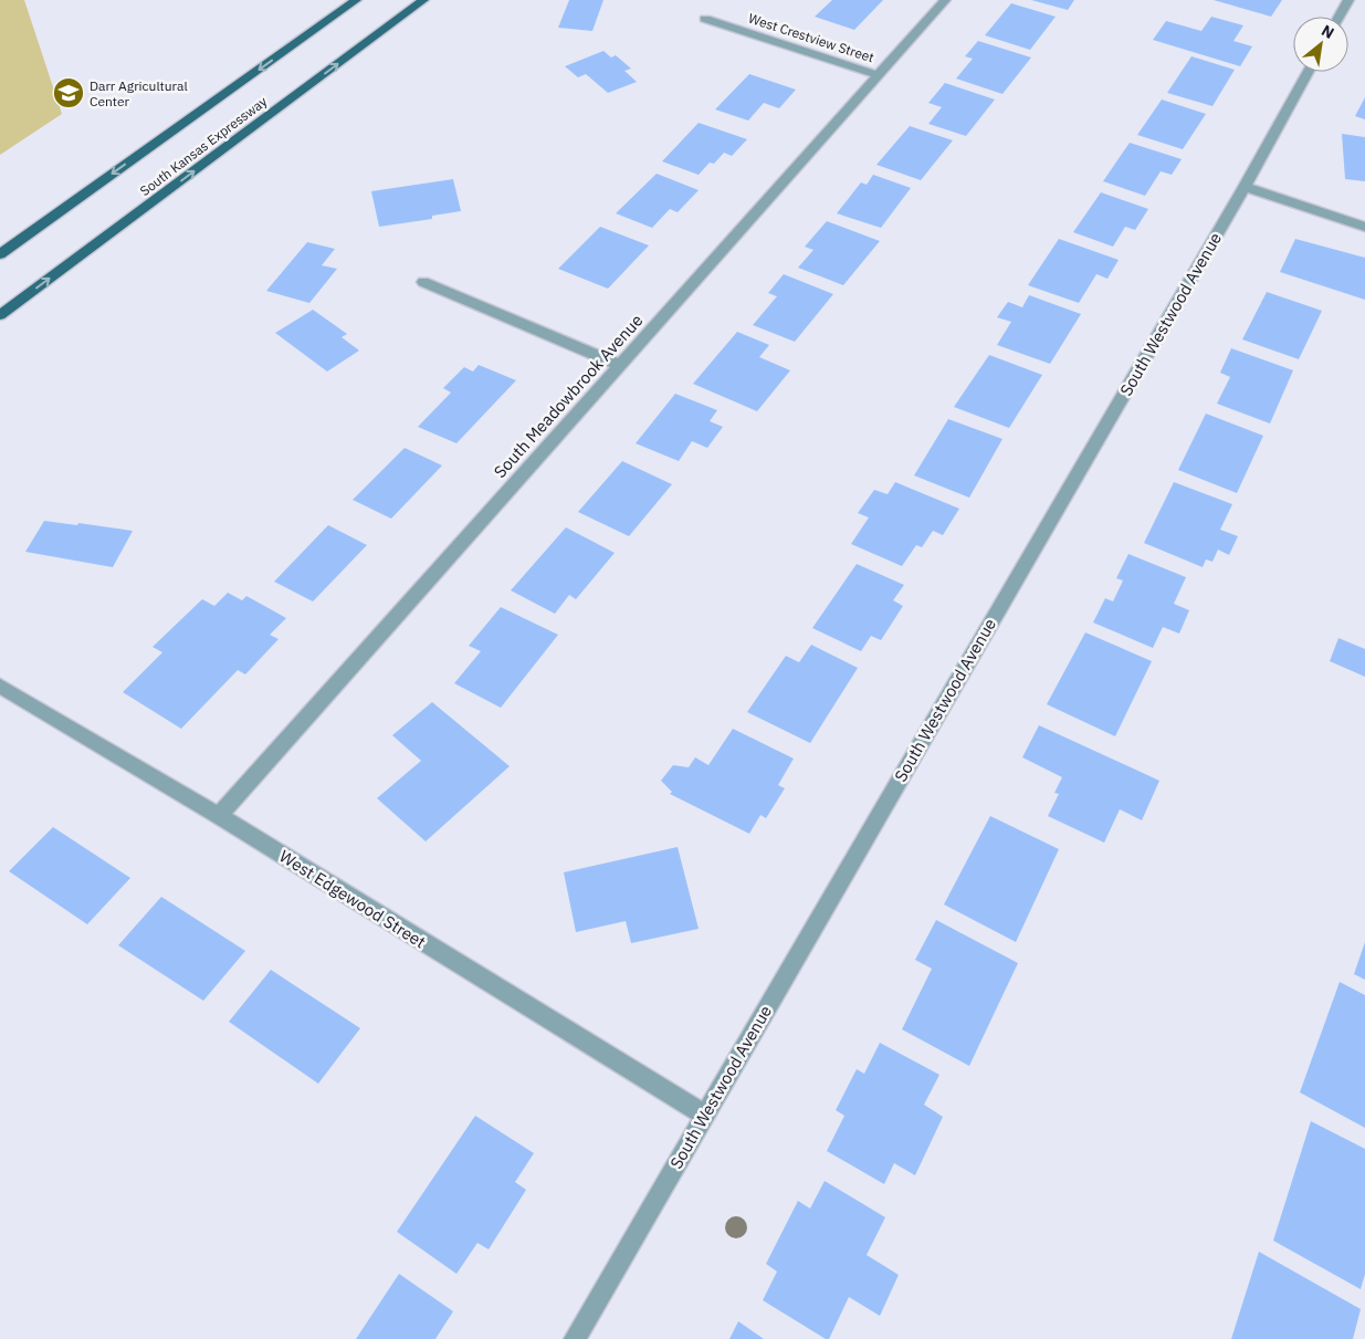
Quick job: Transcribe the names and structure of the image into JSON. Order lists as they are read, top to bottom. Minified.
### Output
{"streets":{"main road":["South Kansas Expressway"],"street":["West Crestview Street","South Westwood Avenue","South Meadowbrook Avenue","West Edgewood Street"]},"crossings":[["West Crestview Street","South Meadowbrook Avenue"],["South Westwood Avenue","West Edgewood Street"],["South Meadowbrook Avenue","West Edgewood Street"]],"places":{"school or university":["Darr Agricultural Center"]},"north":"top right"}
